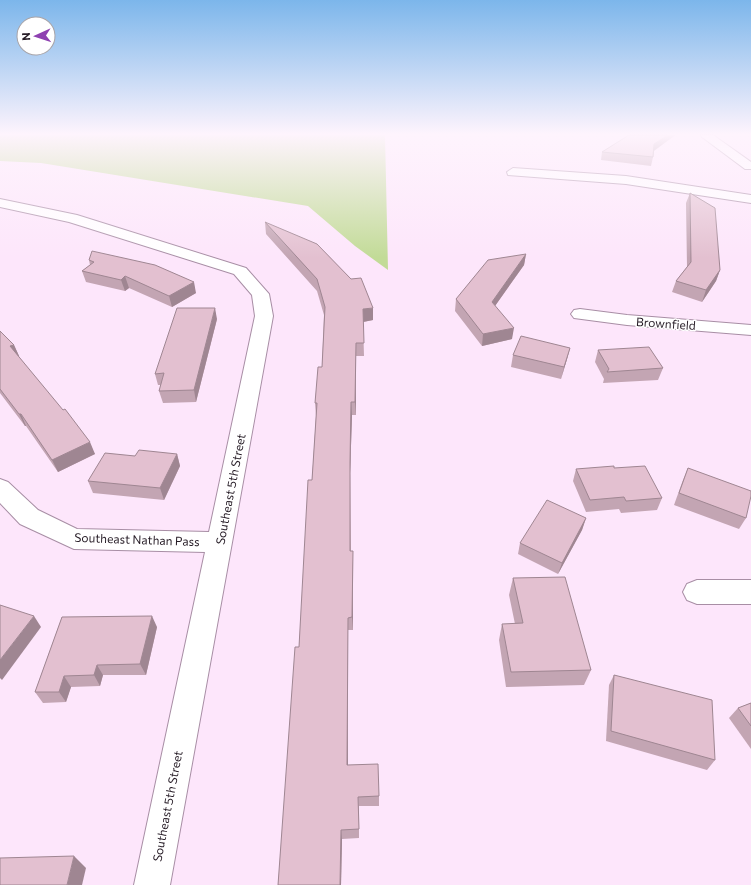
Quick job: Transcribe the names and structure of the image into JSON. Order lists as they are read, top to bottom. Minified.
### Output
{"streets":{"street":["Brownfield","Southeast 5th Street","Southeast Nathan Pass"]},"crossings":[["Southeast 5th Street","Southeast Nathan Pass"]],"north":"left"}
